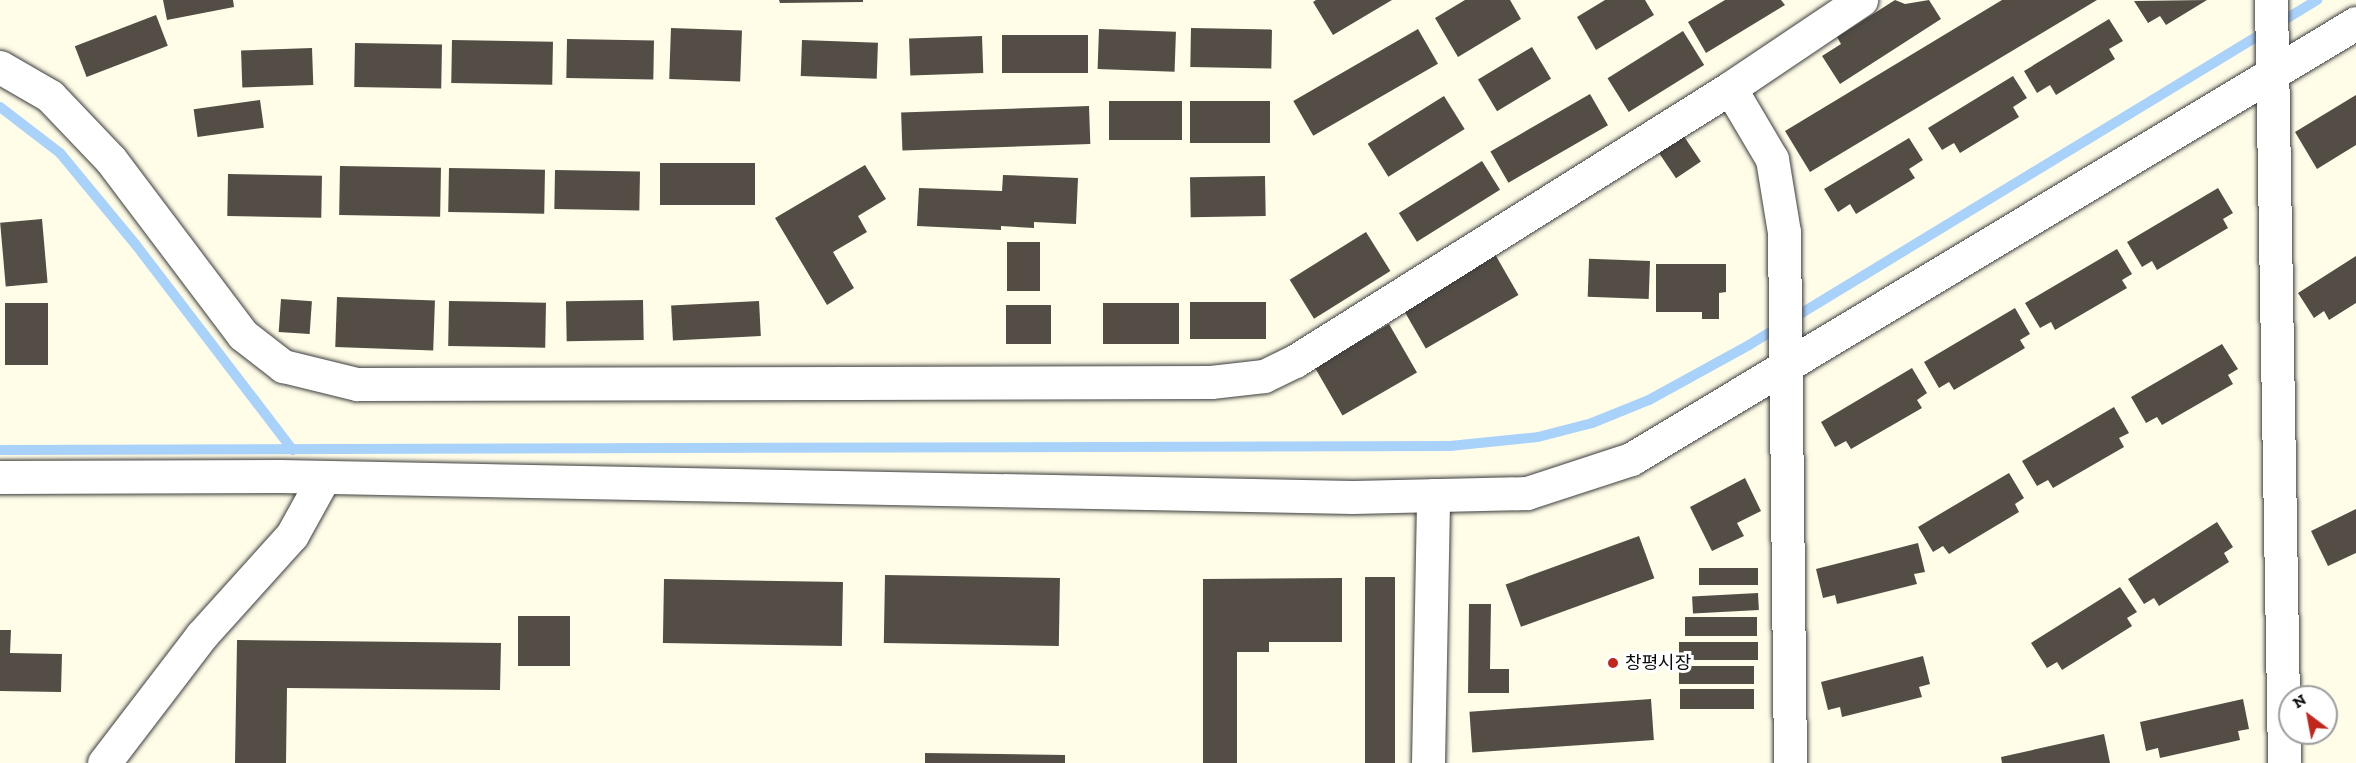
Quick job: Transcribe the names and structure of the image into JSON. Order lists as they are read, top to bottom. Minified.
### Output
{"places":["창평시장"],"north":"top left"}
